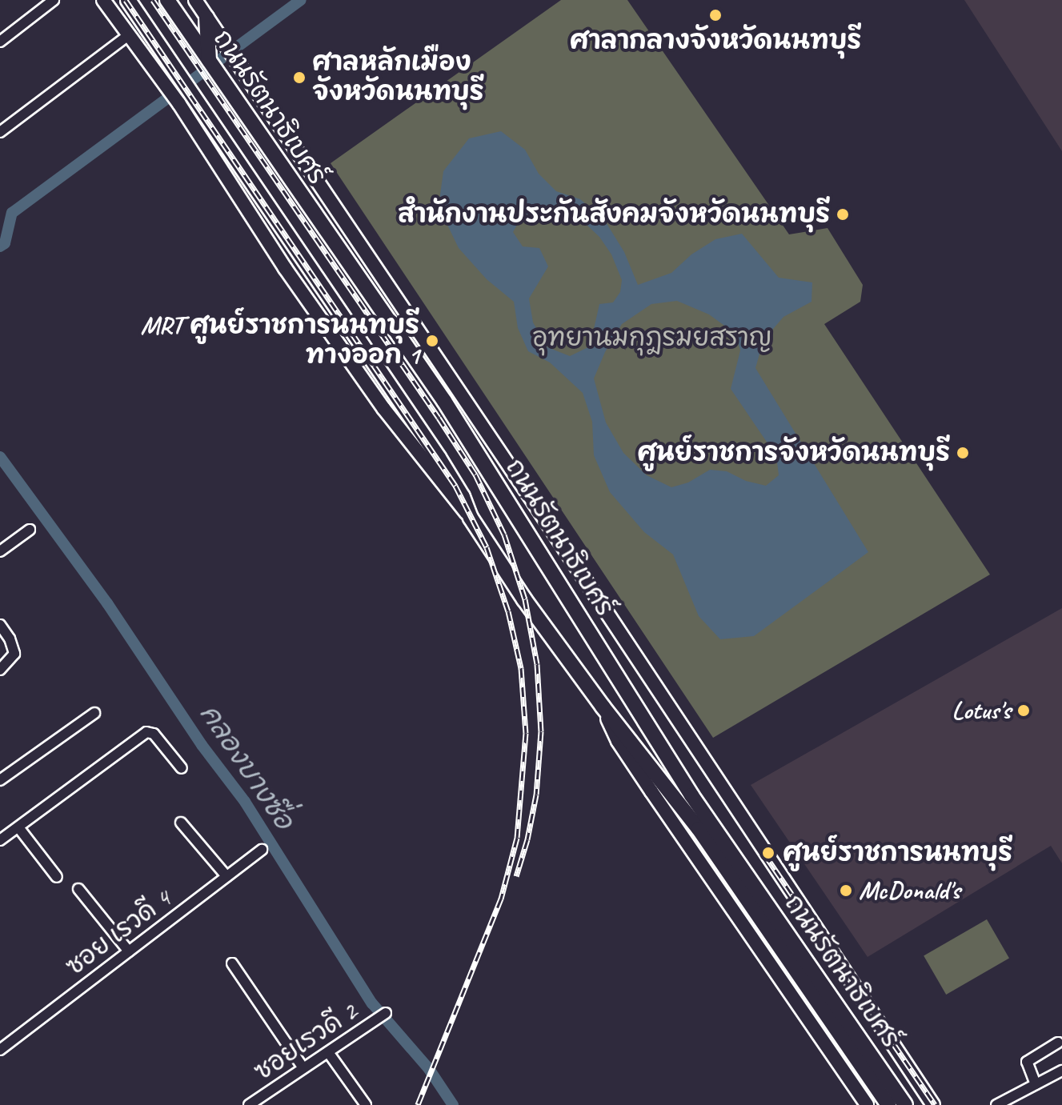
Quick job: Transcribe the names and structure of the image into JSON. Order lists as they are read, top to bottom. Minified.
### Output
{"streets":{"main road":["ถนนรัตนาธิเบศร์"],"street":["ซอย เรวดี 4","ซอยเรวดี 2"]},"water":["คลองบางซื่อ"],"parks":["อุทยานมกุฎรมยสราญ"],"places":["ศาลากลางจังหวัดนนทบุรี","ศาลหลักเมือง จังหวัดนนทบุรี","สำนักงานประกันสังคมจังหวัดนนทบุรี","MRT ศูนย์ราชการนนทบุรี ทางออก 1","ศูนย์ราชการจังหวัดนนทบุรี","Lotus's","ศูนย์ราชการนนทบุรี","McDonald's"]}
